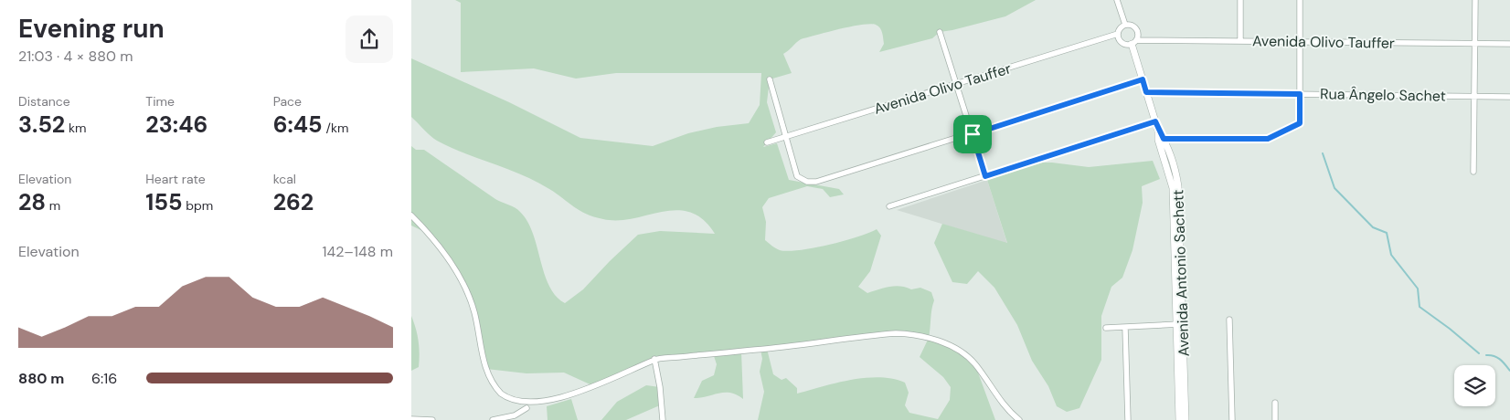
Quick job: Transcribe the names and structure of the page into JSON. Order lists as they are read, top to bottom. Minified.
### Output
{"streets":{"street":["Avenida Olivo Tauffer","Rua Ângelo Sachet","Avenida Antonio Sachett"]},"crossings":[["Avenida Olivo Tauffer","Avenida Antonio Sachett"],["Rua Ângelo Sachet","Avenida Antonio Sachett"]],"page":{"heading":["Evening run","21:03 · 4 × 880 m"],"stats":[["Distance","3.52 km"],["Time","23:46"],["Pace","6:45 /km"],["Elevation","28 m"],["Heart rate","155 bpm"],["kcal","262"]],"chart":["Elevation","142–148 m"],"list":[{"name":"880 m","note":"6:16"}]}}
